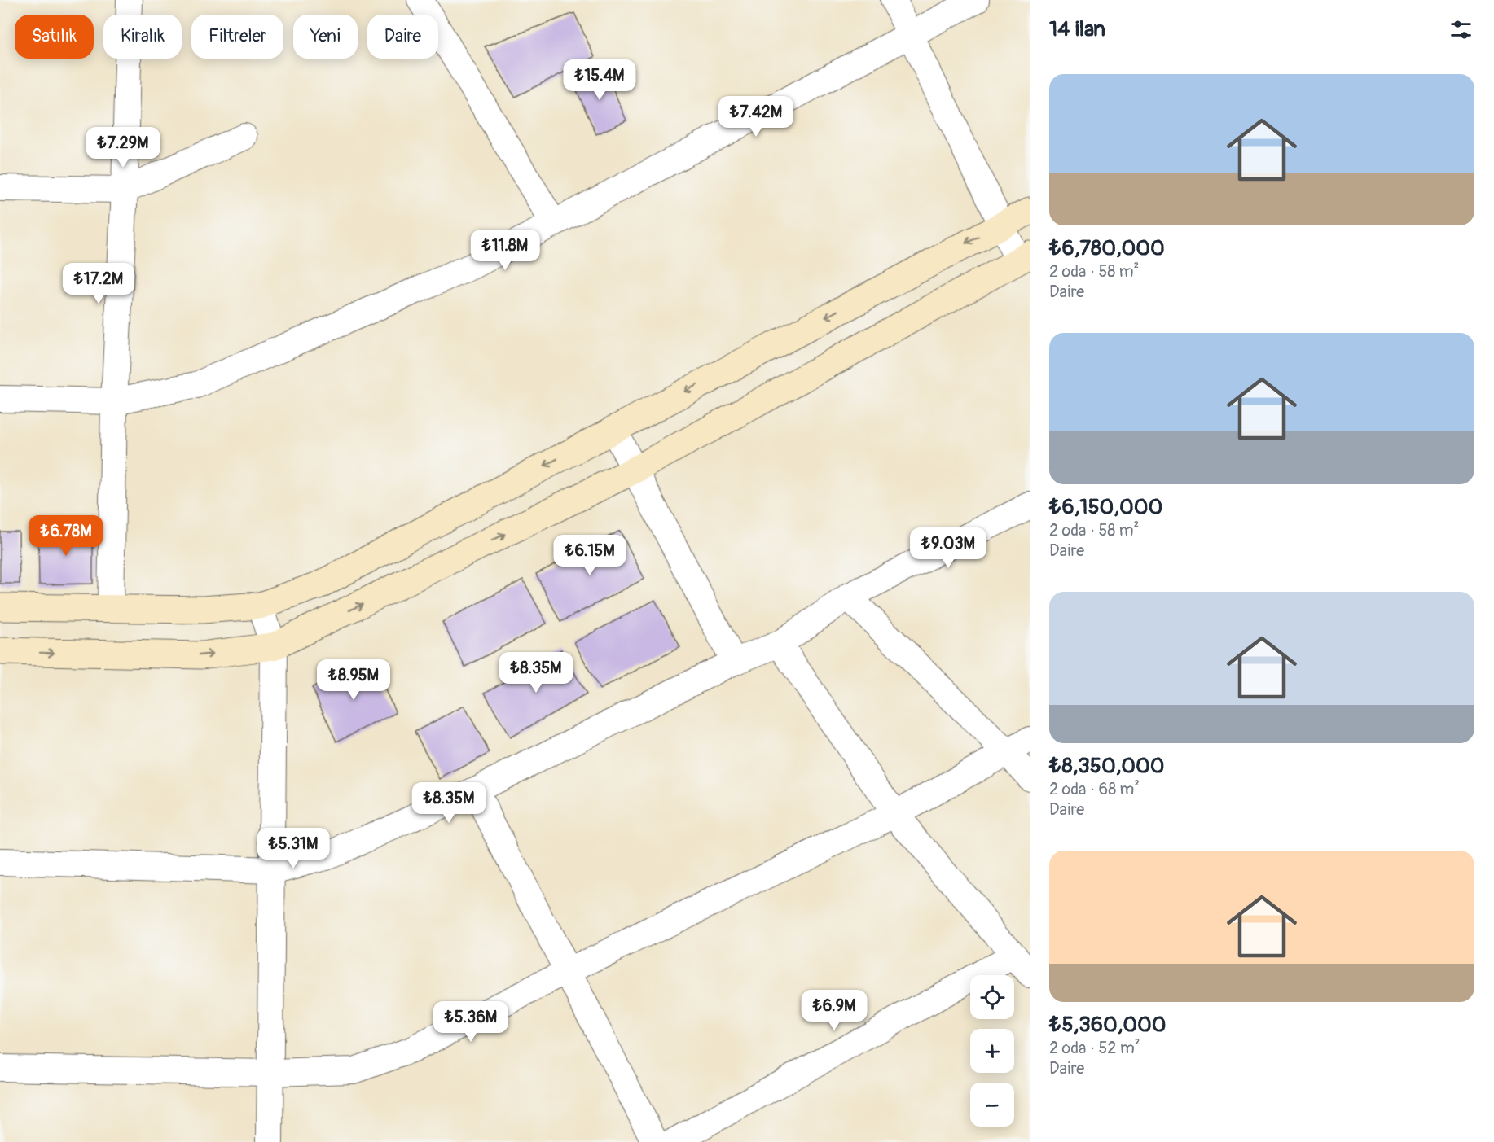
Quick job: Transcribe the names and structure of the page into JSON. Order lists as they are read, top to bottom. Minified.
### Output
{"page":{"heading":"14 ilan","chip":["Satılık","Kiralık","Filtreler","Yeni","Daire"],"list":[{"name":"₺6,780,000","note":"2 oda · 58 m² · Daire"},{"name":"₺6,150,000","note":"2 oda · 58 m² · Daire"},{"name":"₺8,350,000","note":"2 oda · 68 m² · Daire"},{"name":"₺5,360,000","note":"2 oda · 52 m² · Daire"}],"price":["₺15.4M","₺7.42M","₺7.29M","₺11.8M","₺17.2M","₺6.78M","₺9.03M","₺6.15M","₺8.35M","₺8.95M","₺8.35M","₺5.31M","₺6.9M","₺5.36M"],"map_buttons":["+","−"]}}
